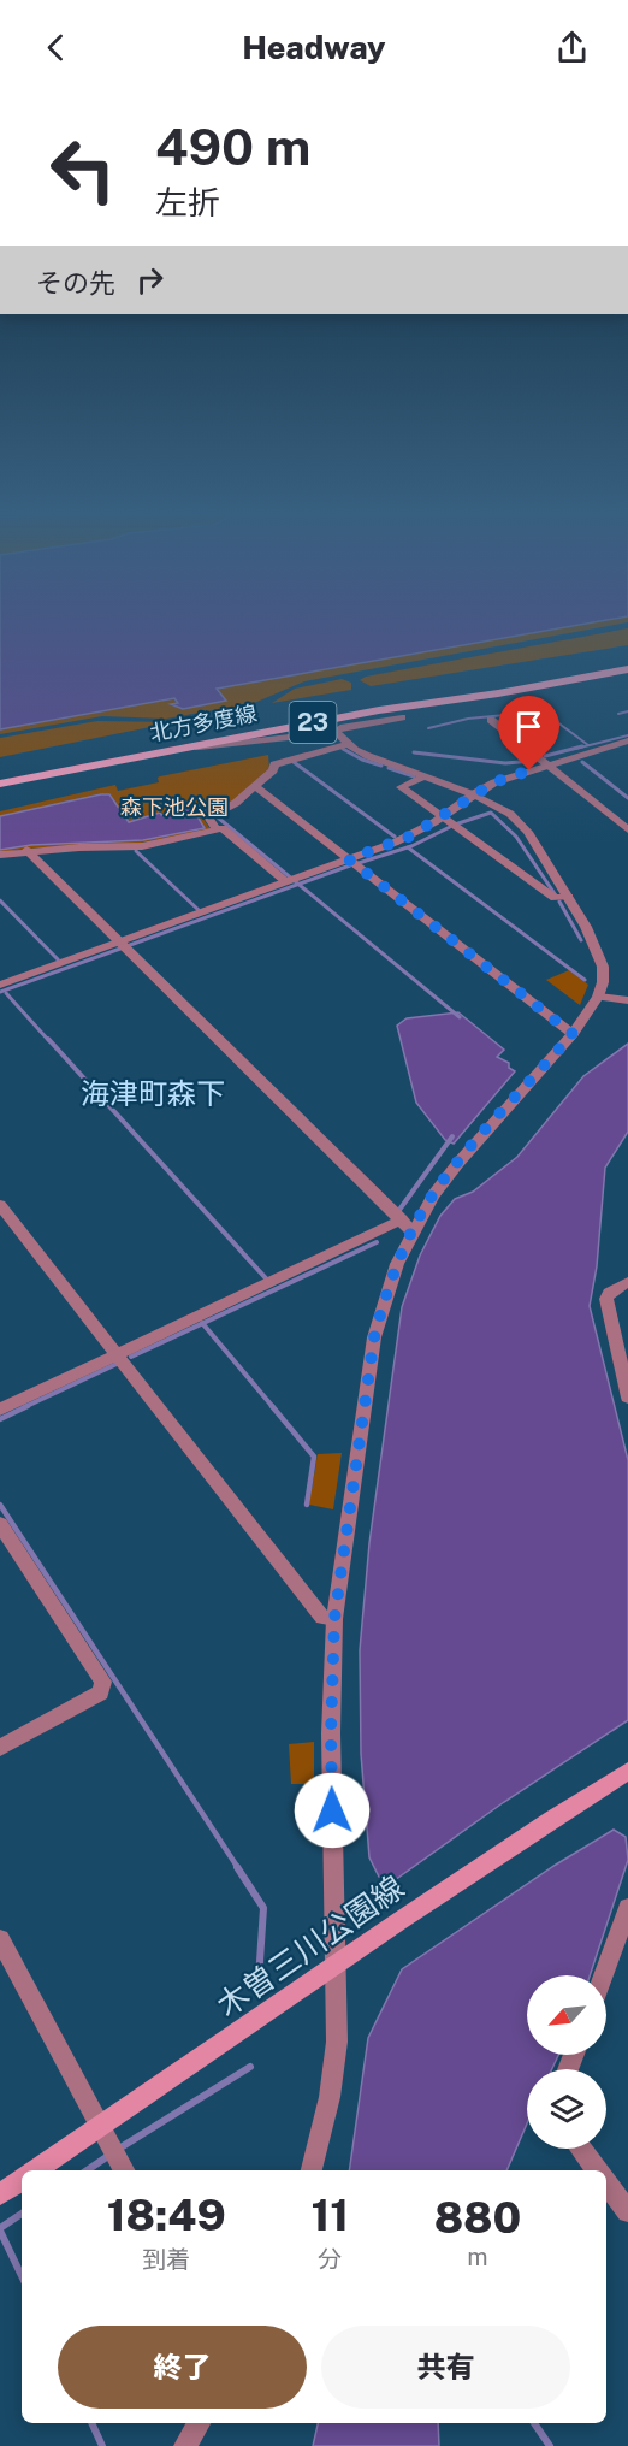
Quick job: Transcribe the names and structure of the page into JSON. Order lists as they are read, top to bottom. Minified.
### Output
{"streets":{"main road":["23","北方多度線","木曽三川公園線"]},"districts":["海津町森下"],"parks":["森下池公園"],"north":"bottom left","page":{"header":"Headway","turn":["490 m","左折"],"then":"その先","eta":["18:49","到着","11","分","880","m"],"buttons":["終了","共有"]}}
